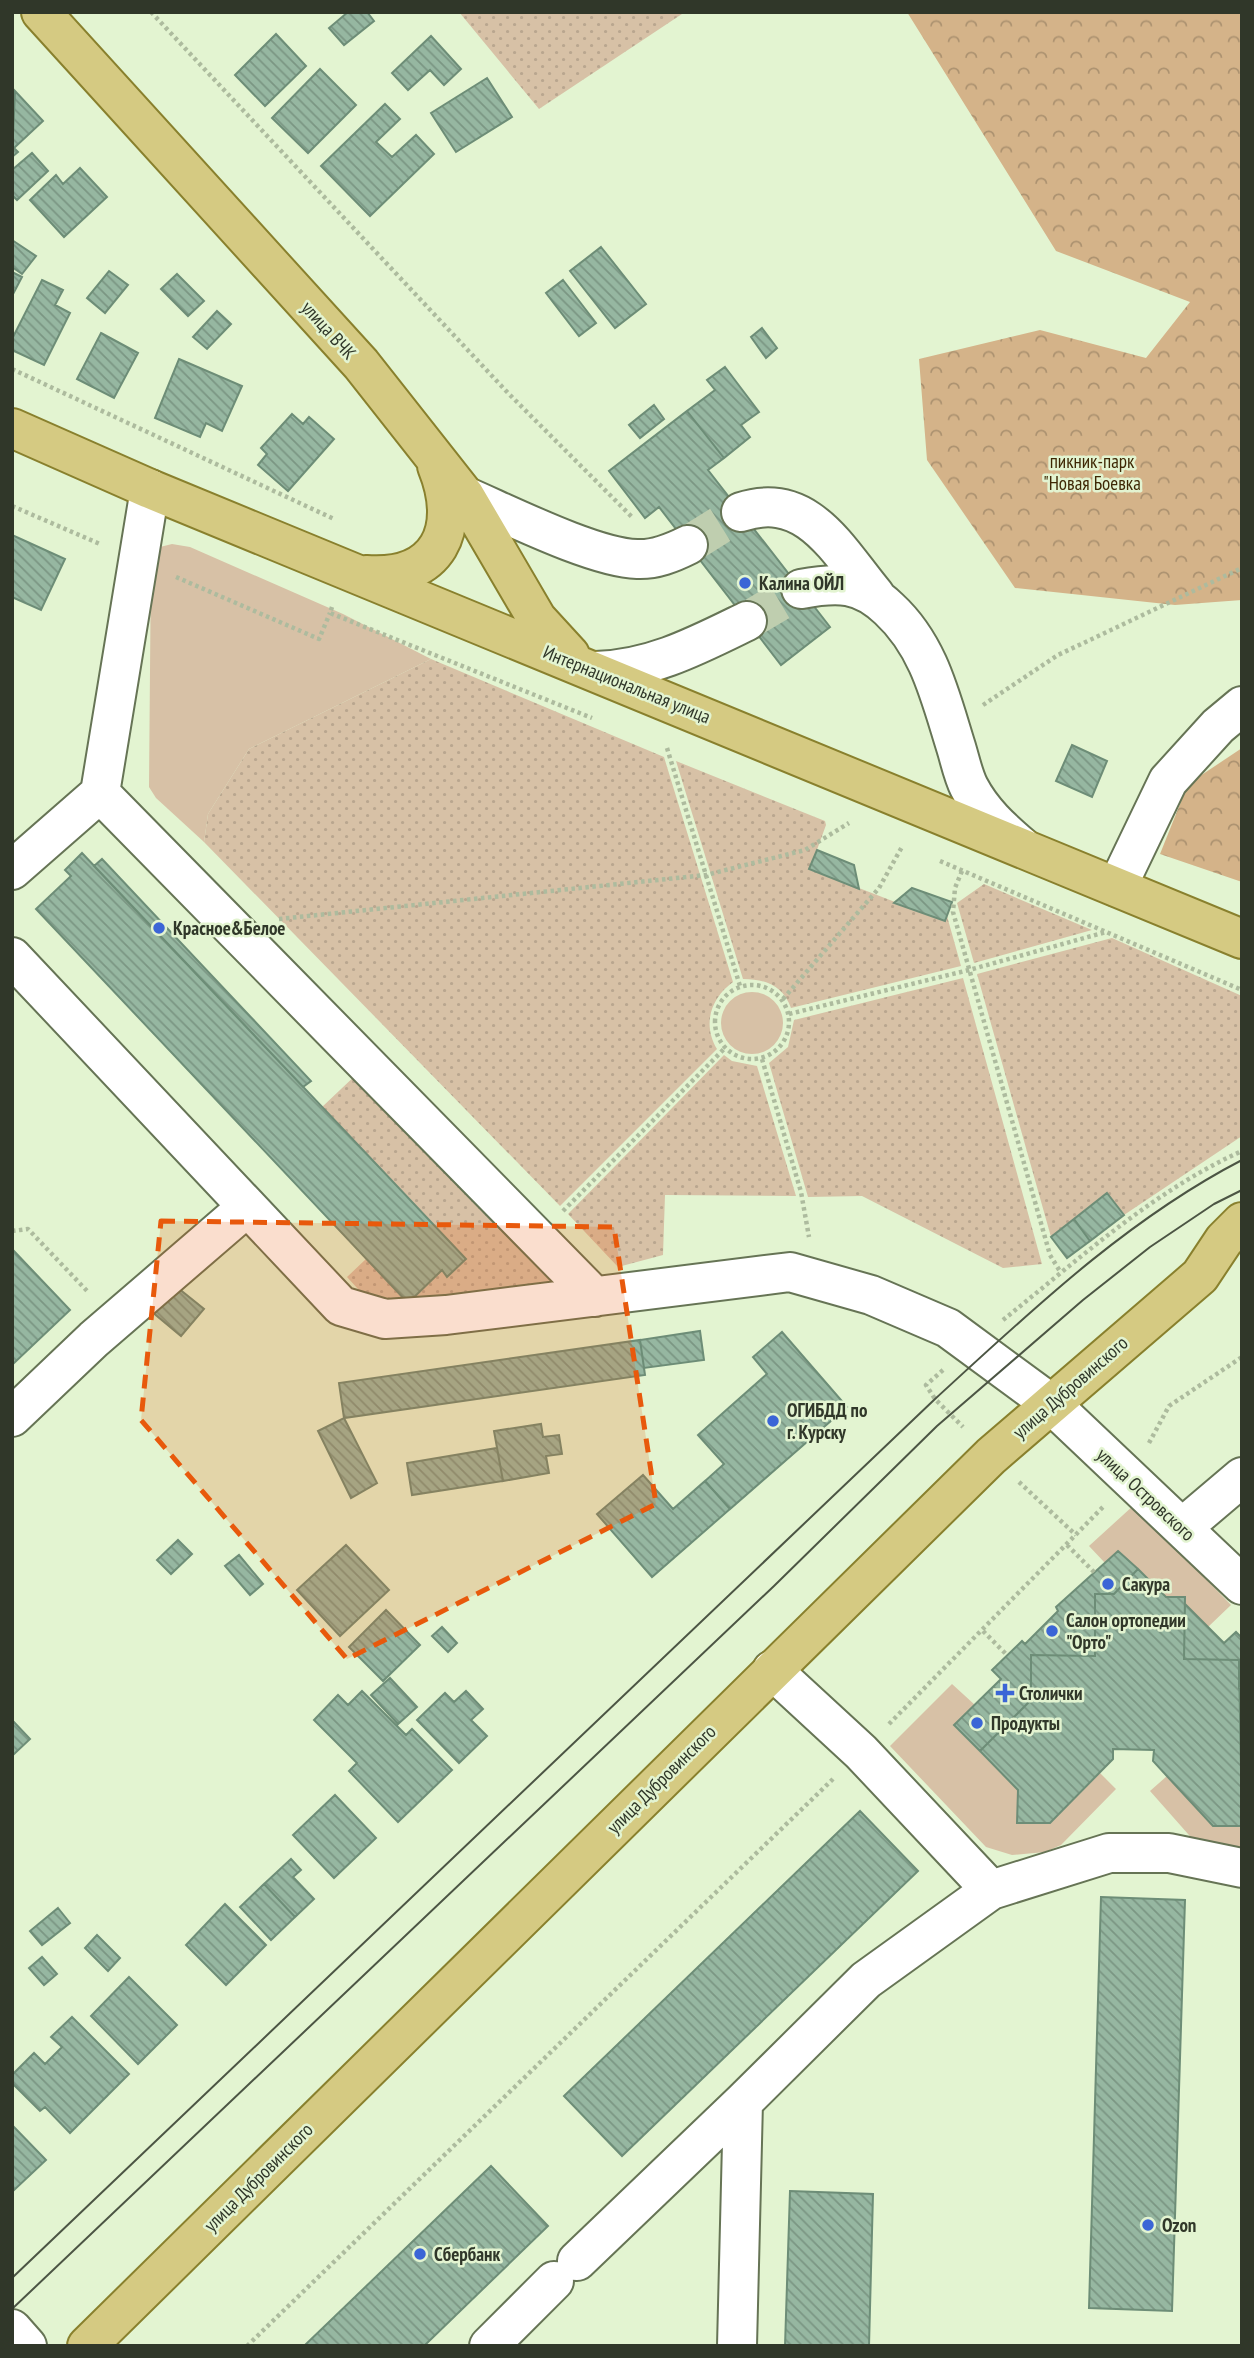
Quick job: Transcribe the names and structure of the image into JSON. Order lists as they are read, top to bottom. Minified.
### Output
{"streets":{"main road":["улица ВЧК","Интернациональная улица","улица Дубровинского"],"street":["улица Островского"]},"crossings":[["улица ВЧК","Интернациональная улица"],["улица Дубровинского","улица Островского"]],"parks":["пикник-парк \"Новая Боевка"],"places":{"other":["Калина ОЙЛ","Красное&Белое","ОГИБДД по г. Курску","Сакура","Салон ортопедии \"Орто\"","Продукты","Ozon","Сбербанк"],"health":["Столички"]}}
